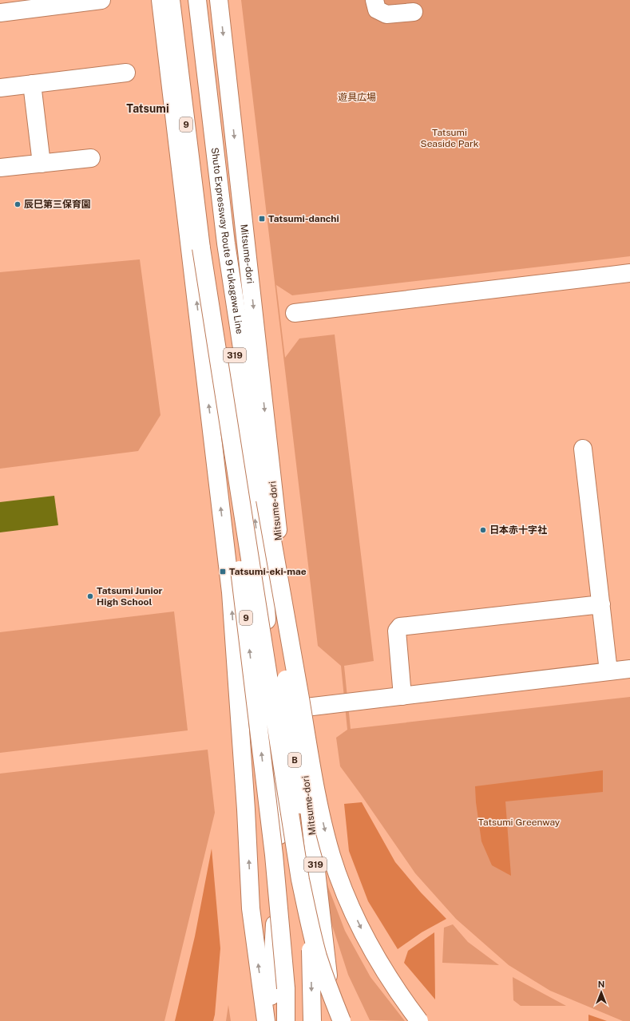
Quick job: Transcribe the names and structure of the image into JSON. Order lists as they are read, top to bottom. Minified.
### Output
{"streets":{"main road":["9","Shuto Expressway Route 9 Fukagawa Line","Mitsume-dori","319","B"]},"crossings":[["Shuto Expressway Route 9 Fukagawa Line","B"]],"districts":["Tatsumi"],"parks":["遊具広場","Tatsumi Seaside Park","Tatsumi Greenway"],"places":{"other":["辰巳第三保育園","日本赤十字社","Tatsumi Junior High School"],"transit":["Tatsumi-danchi","Tatsumi-eki-mae"]},"north":"top"}
